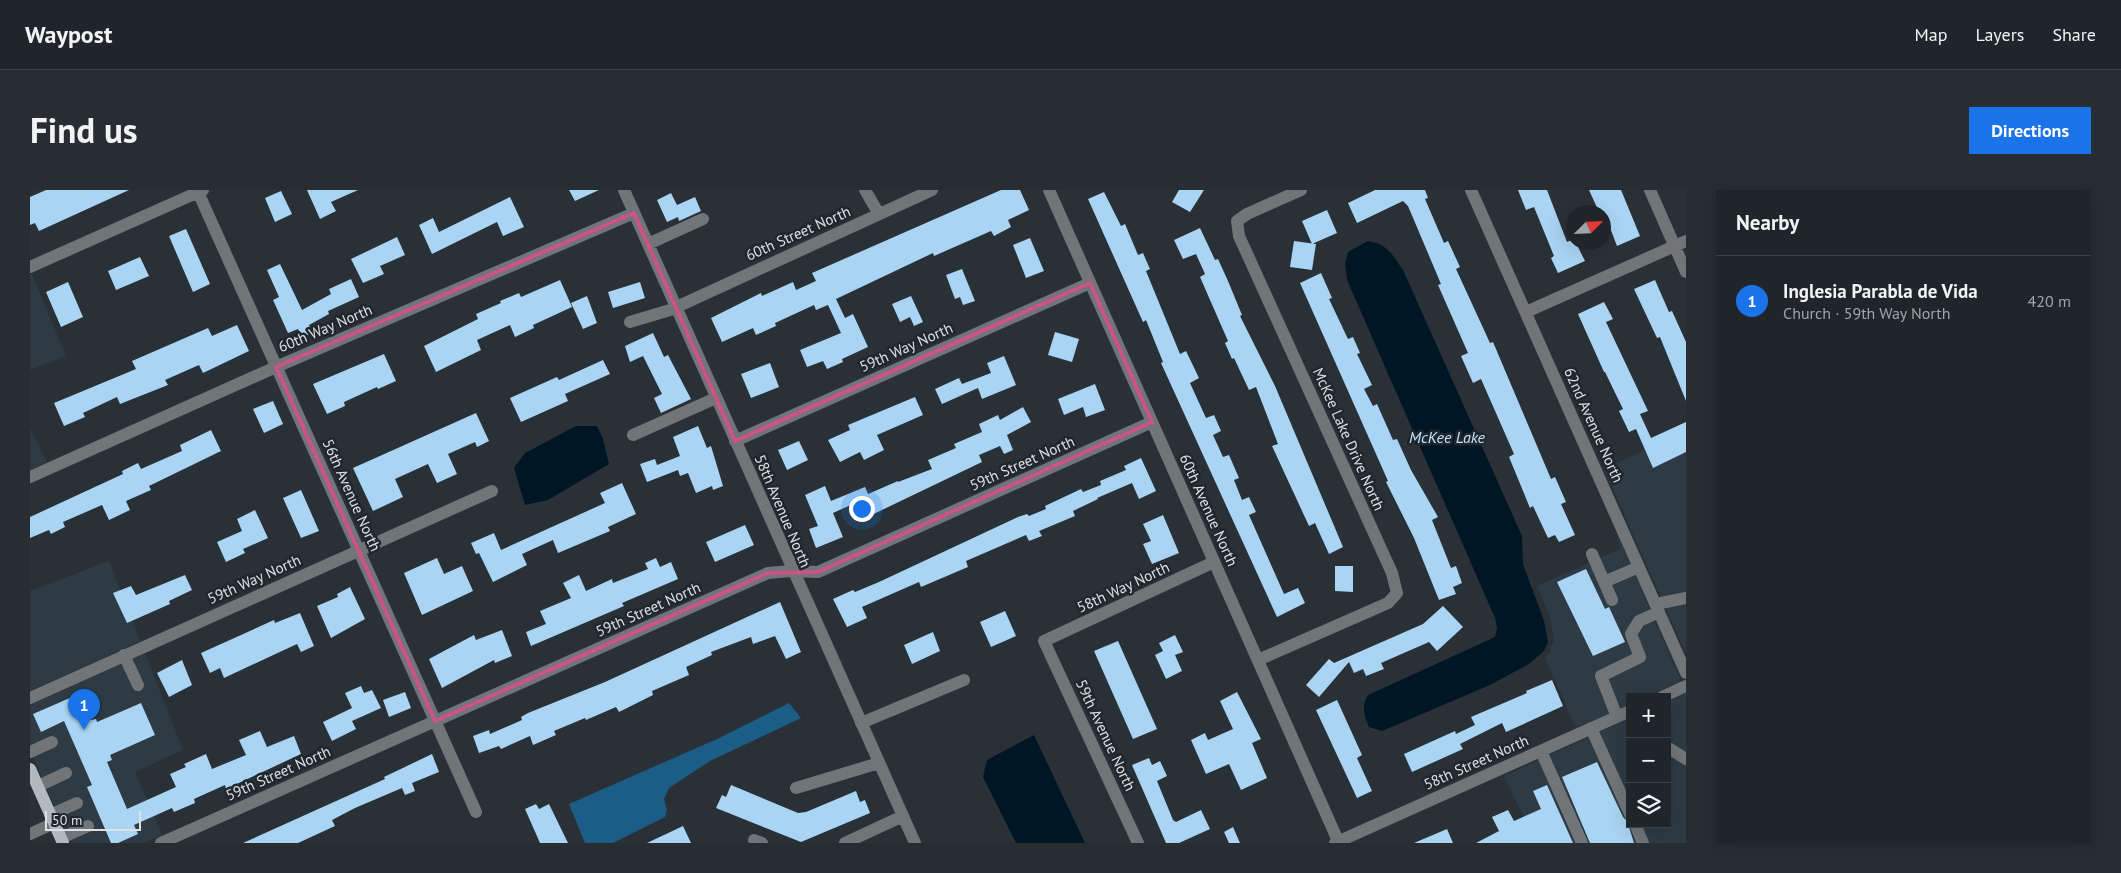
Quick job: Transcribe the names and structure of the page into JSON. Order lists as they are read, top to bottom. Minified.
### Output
{"streets":{"street":["60th Street North","60th Way North","59th Way North","62nd Avenue North","McKee Lake Drive North","59th Street North","56th Avenue North","60th Avenue North","58th Avenue North","58th Way North","59th Avenue North","58th Street North"]},"crossings":[["60th Street North","58th Avenue North"],["60th Way North","56th Avenue North"],["60th Way North","58th Avenue North"],["59th Way North","56th Avenue North"],["59th Way North","60th Avenue North"],["59th Way North","58th Avenue North"],["McKee Lake Drive North","60th Avenue North"],["59th Street North","56th Avenue North"],["59th Street North","60th Avenue North"],["59th Street North","58th Avenue North"],["60th Avenue North","58th Way North"],["60th Avenue North","58th Street North"],["58th Way North","59th Avenue North"]],"water":["McKee Lake"],"scale_bar":"50 m","north":"top right","page":{"header":"Waypost","nav":["Map","Layers","Share"],"title":"Find us","buttons":"Directions","heading":"Nearby","list":[{"mark":"1","name":"Inglesia Parabla de Vida","note":"Church · 59th Way North","value":"420 m"}],"pins":"1","map_buttons":["+","−"],"scale":"50 m"}}
